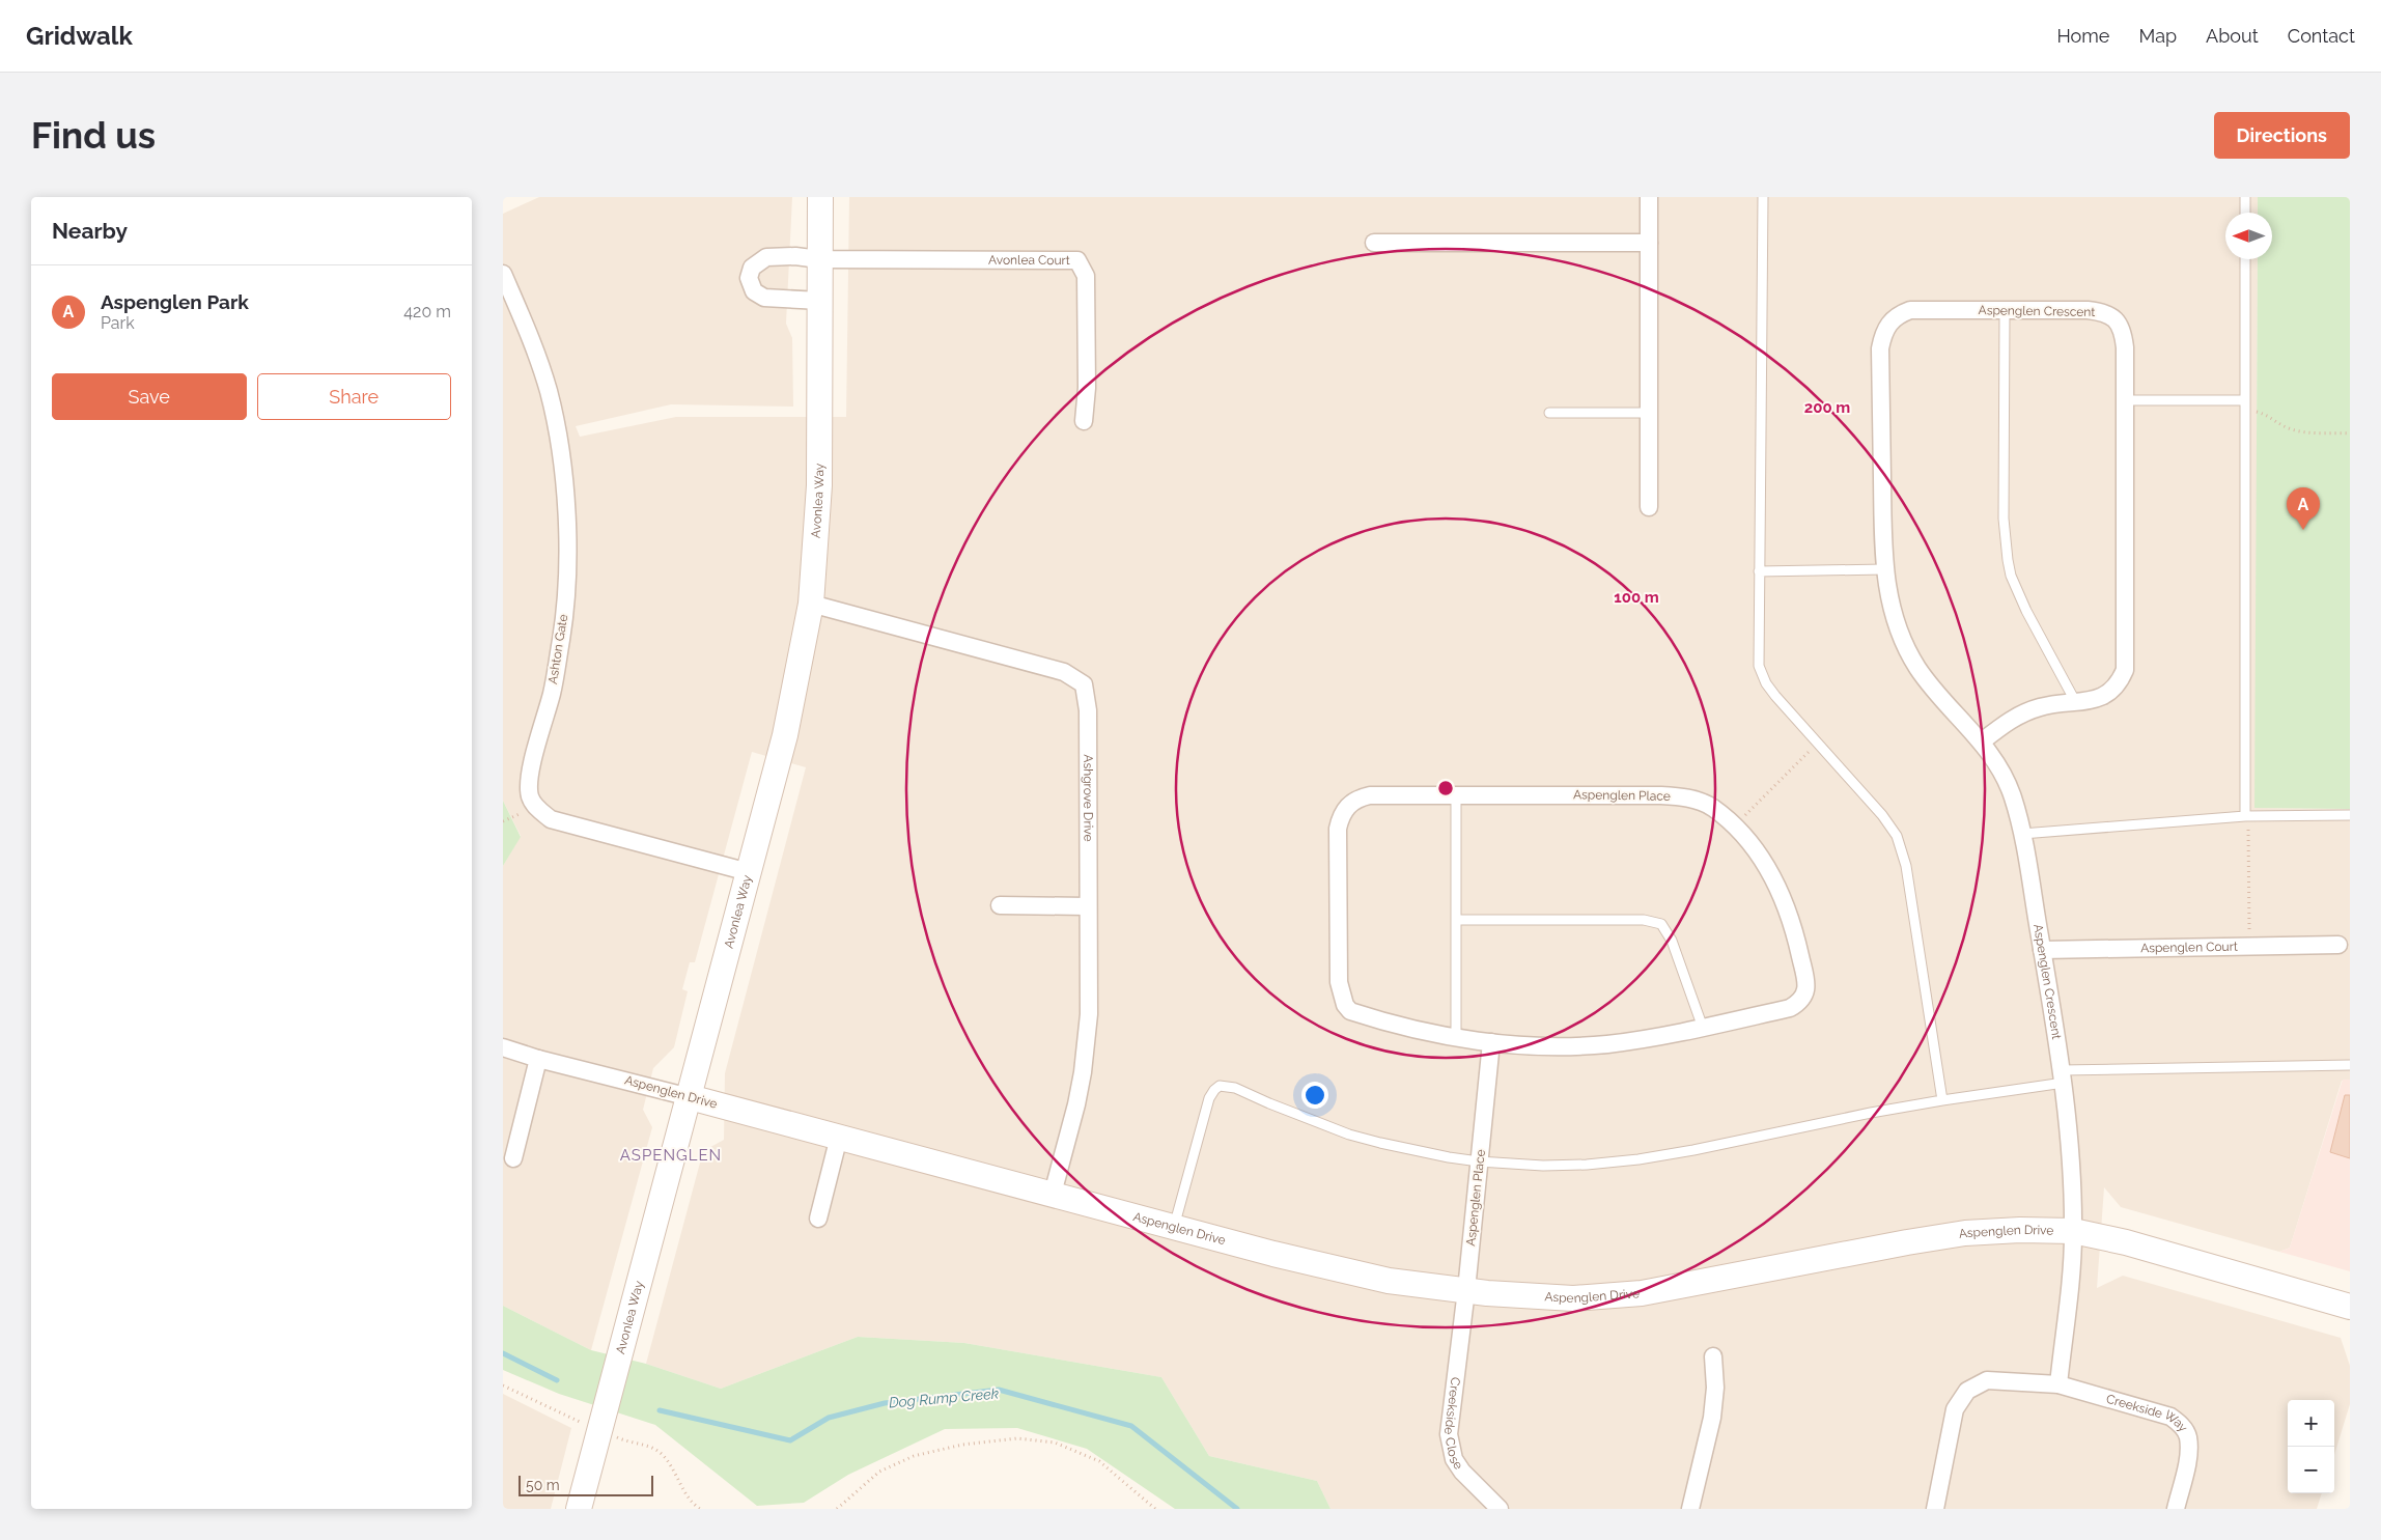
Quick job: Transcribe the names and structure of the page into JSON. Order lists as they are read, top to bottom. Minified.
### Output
{"streets":{"street":["Avonlea Court","Aspenglen Crescent","Avonlea Way","Ashton Gate","Aspenglen Place","Ashgrove Drive","Aspenglen Court","Aspenglen Drive","Creekside Way","Creekside Close"]},"crossings":[["Avonlea Court","Avonlea Way"],["Aspenglen Crescent","Aspenglen Court"],["Aspenglen Crescent","Aspenglen Drive"],["Avonlea Way","Ashton Gate"],["Avonlea Way","Ashgrove Drive"],["Avonlea Way","Aspenglen Drive"],["Aspenglen Place","Aspenglen Drive"],["Aspenglen Place","Creekside Close"],["Ashgrove Drive","Aspenglen Drive"],["Aspenglen Drive","Creekside Close"]],"districts":["ASPENGLEN"],"water":["Dog Rump Creek"],"scale_bar":"50 m","north":"left","page":{"header":"Gridwalk","nav":["Home","Map","About","Contact"],"buttons":["Directions",["Save","Share"]],"title":"Find us","heading":"Nearby","list":[{"mark":"A","name":"Aspenglen Park","note":"Park","value":"420 m"}],"pins":"A","map_buttons":["+","−"],"scale":"50 m"},"rings":["200 m","100 m"]}
